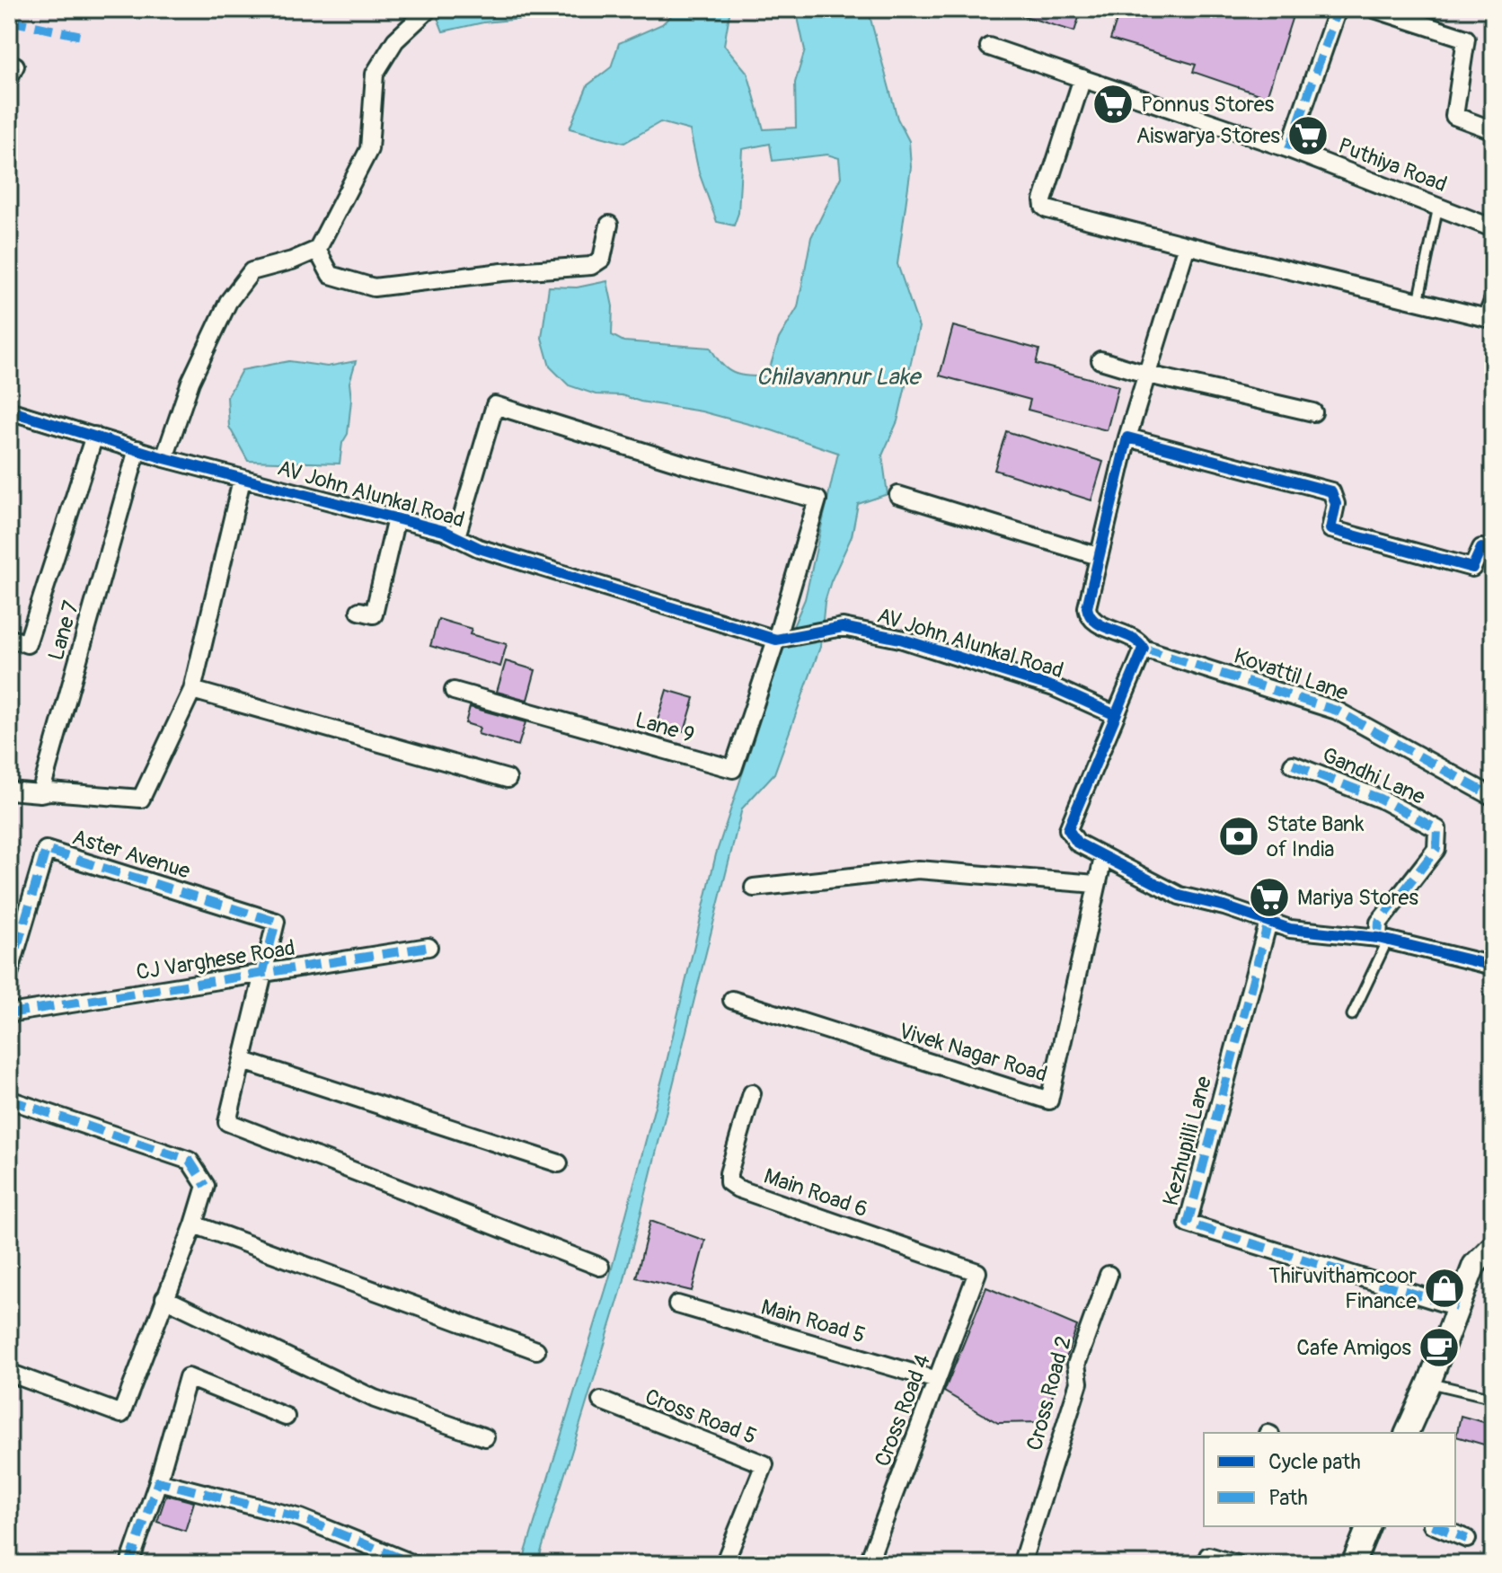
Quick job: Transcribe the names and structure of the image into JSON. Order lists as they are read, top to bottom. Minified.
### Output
{"streets":{"street":["Puthiya Road","AV John Alunkal Road","Lane 7","Kovattil Lane","Lane 9","Gandhi Lane","Aster Avenue","CJ Varghese Road","Vivek Nagar Road","Kezhupilli Lane","Main Road 6","Main Road 5","Cross Road 2","Cross Road 4","Cross Road 5"]},"crossings":[["AV John Alunkal Road","Lane 7"],["AV John Alunkal Road","Lane 9"],["Aster Avenue","CJ Varghese Road"],["Main Road 6","Cross Road 4"],["Main Road 5","Cross Road 4"]],"water":["Chilavannur Lake"],"places":{"supermarket":["Ponnus Stores","Aiswarya Stores","Mariya Stores"],"bank":["State Bank of India"],"shop":["Thiruvithamcoor Finance"],"cafe":["Cafe Amigos"]},"legend":["Cycle path","Path"]}
